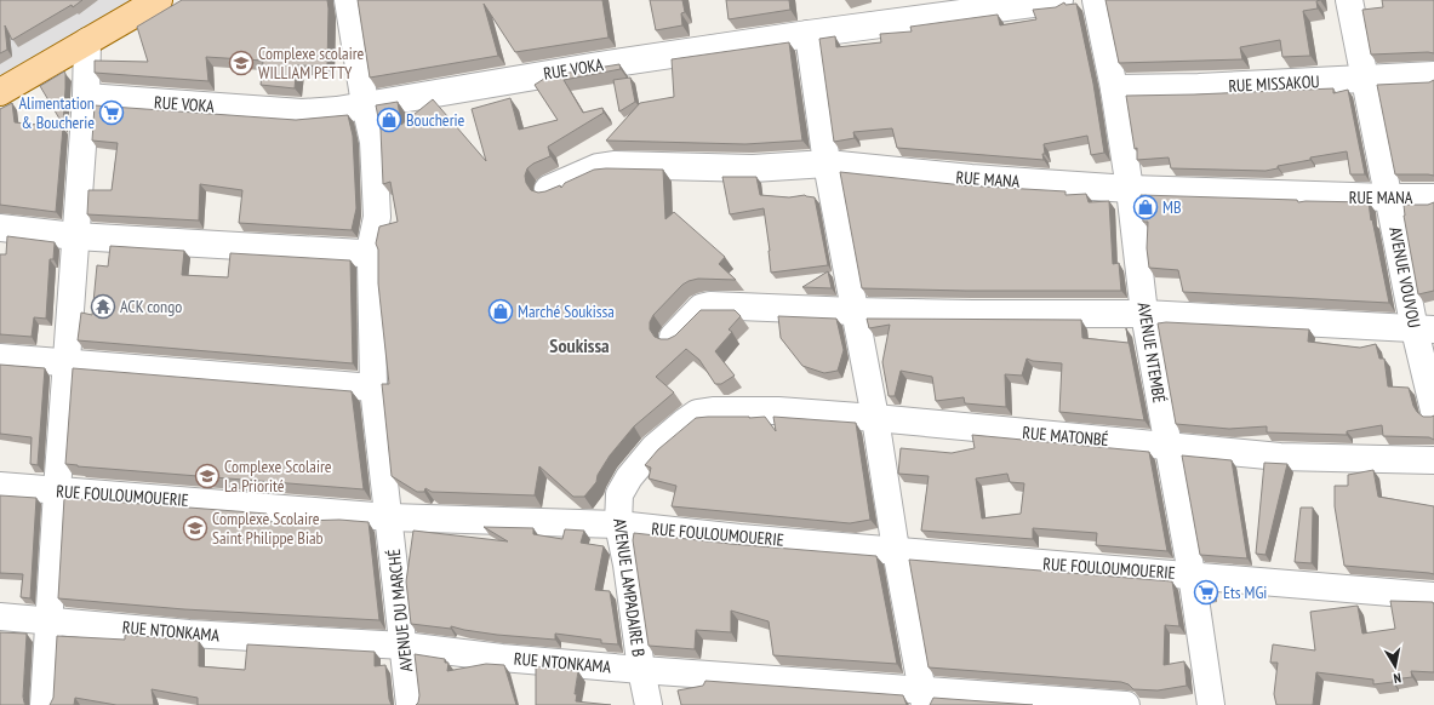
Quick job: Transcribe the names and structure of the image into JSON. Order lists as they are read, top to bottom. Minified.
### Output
{"streets":{"street":["RUE VOKA","RUE MISSAKOU","RUE MANA","AVENUE VOUVOU","AVENUE NTEMBÉ","RUE MATONBÉ","RUE FOULOUMOUERIE","AVENUE LAMPADAIRE B","AVENUE DU MARCHÉ","RUE NTONKAMA"]},"crossings":[["RUE VOKA","AVENUE DU MARCHÉ"],["RUE MISSAKOU","AVENUE VOUVOU"],["RUE MISSAKOU","AVENUE NTEMBÉ"],["RUE MANA","AVENUE VOUVOU"],["RUE MANA","AVENUE NTEMBÉ"],["AVENUE NTEMBÉ","RUE MATONBÉ"],["AVENUE NTEMBÉ","RUE FOULOUMOUERIE"],["RUE MATONBÉ","AVENUE LAMPADAIRE B"],["RUE FOULOUMOUERIE","AVENUE LAMPADAIRE B"],["RUE FOULOUMOUERIE","AVENUE DU MARCHÉ"],["AVENUE LAMPADAIRE B","RUE NTONKAMA"],["AVENUE DU MARCHÉ","RUE NTONKAMA"]],"districts":["Soukissa"],"places":{"school or university":["Complexe scolaire WILLIAM PETTY","Complexe Scolaire La Priorité","Complexe Scolaire Saint Philippe Biab"],"supermarket":["Alimentation & Boucherie","Ets MGi"],"shop":["Boucherie","MB","Marché Soukissa"],"temple":["ACK congo"]},"north":"bottom"}
